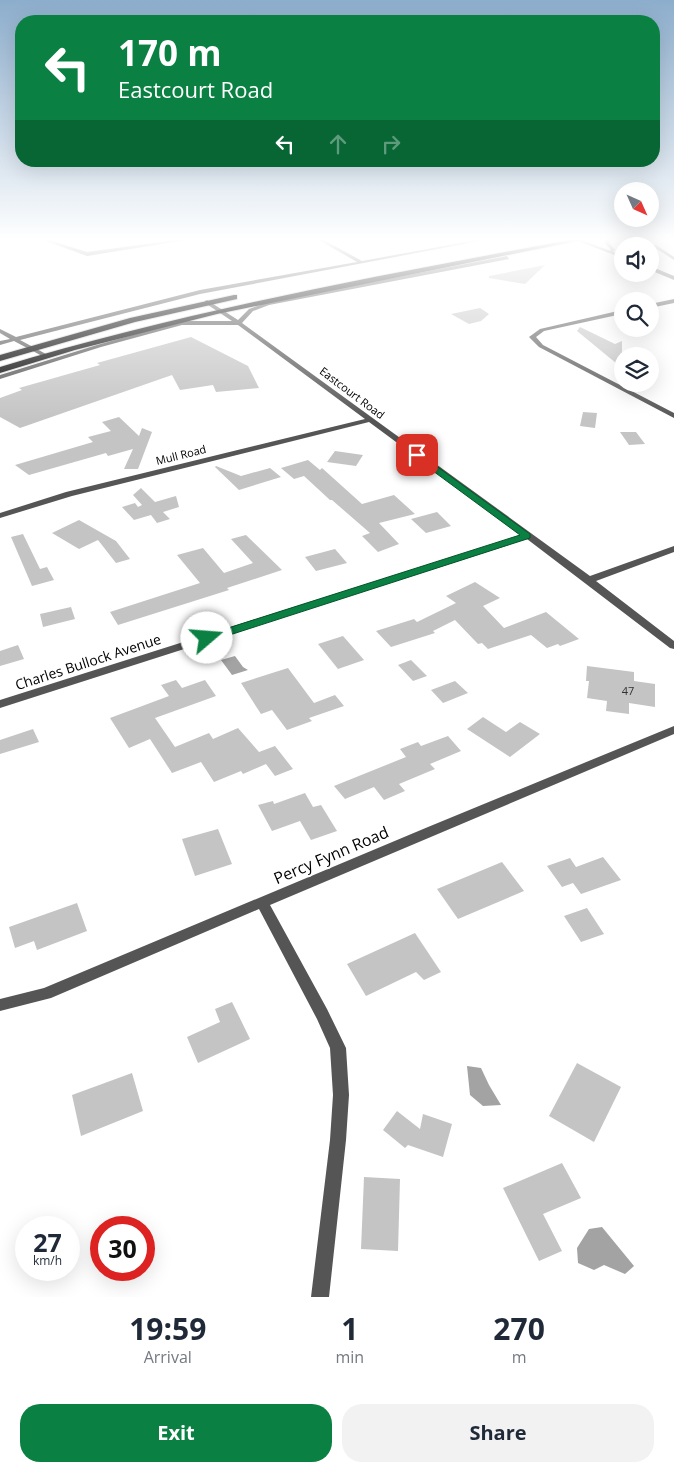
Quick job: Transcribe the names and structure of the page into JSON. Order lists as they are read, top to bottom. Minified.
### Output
{"streets":{"street":["Eastcourt Road","Mull Road","Charles Bullock Avenue","Percy Fynn Road"]},"crossings":[["Eastcourt Road","Mull Road"],["Eastcourt Road","Charles Bullock Avenue"]],"house_numbers":["47"],"north":"bottom right","page":{"turn":["170 m","Eastcourt Road"],"speed":"27 km/h","limit":"30","eta":["19:59","Arrival","1","min","270","m"],"buttons":["Exit","Share"]}}
